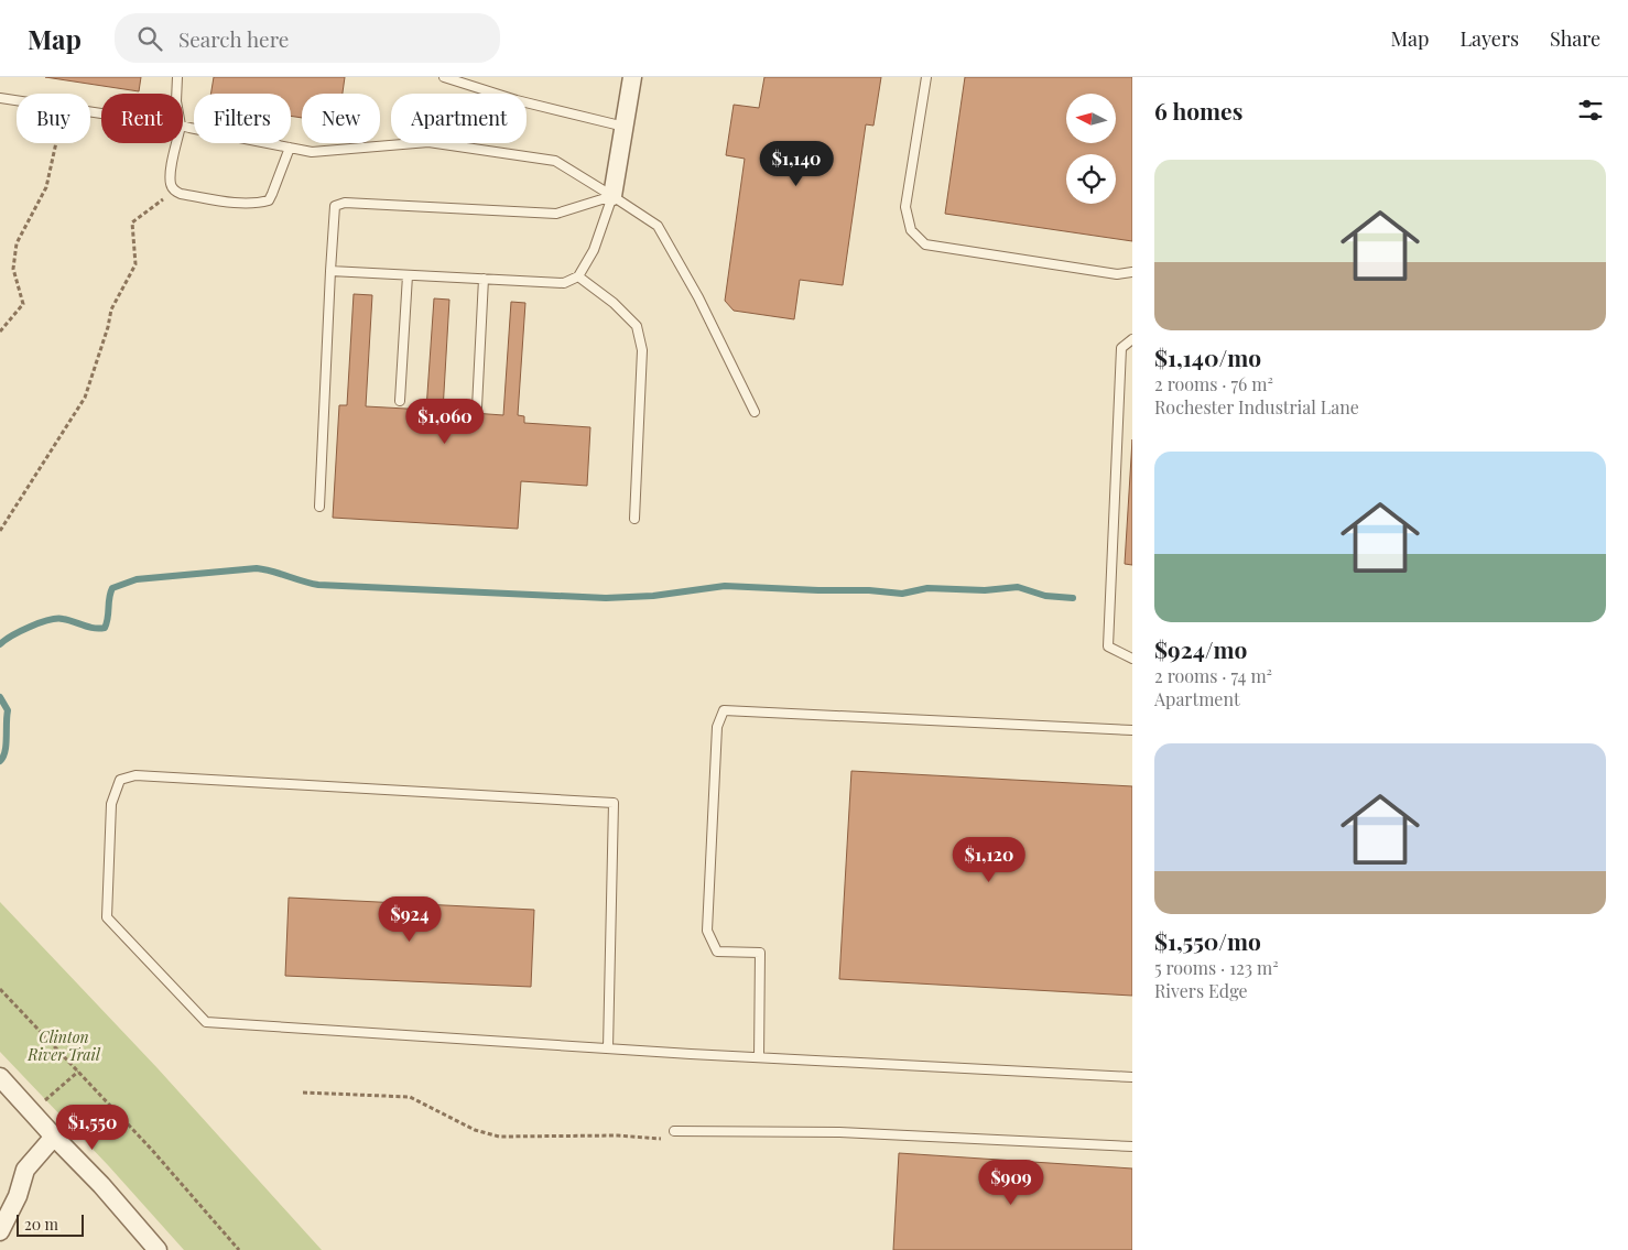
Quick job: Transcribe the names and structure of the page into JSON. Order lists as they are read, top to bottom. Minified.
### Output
{"parks":["Clinton River Trail"],"scale_bar":"20 m","north":"left","page":{"header":"Map","search":"Search here","nav":["Map","Layers","Share"],"heading":"6 homes","chip":["Buy","Rent","Filters","New","Apartment"],"price":["$1,140","$1,060","$1,120","$924","$1,550","$909"],"list":[{"name":"$1,140/mo","note":"2 rooms · 76 m² · Rochester Industrial Lane"},{"name":"$924/mo","note":"2 rooms · 74 m² · Apartment"},{"name":"$1,550/mo","note":"5 rooms · 123 m² · Rivers Edge"}],"scale":"20 m"}}
